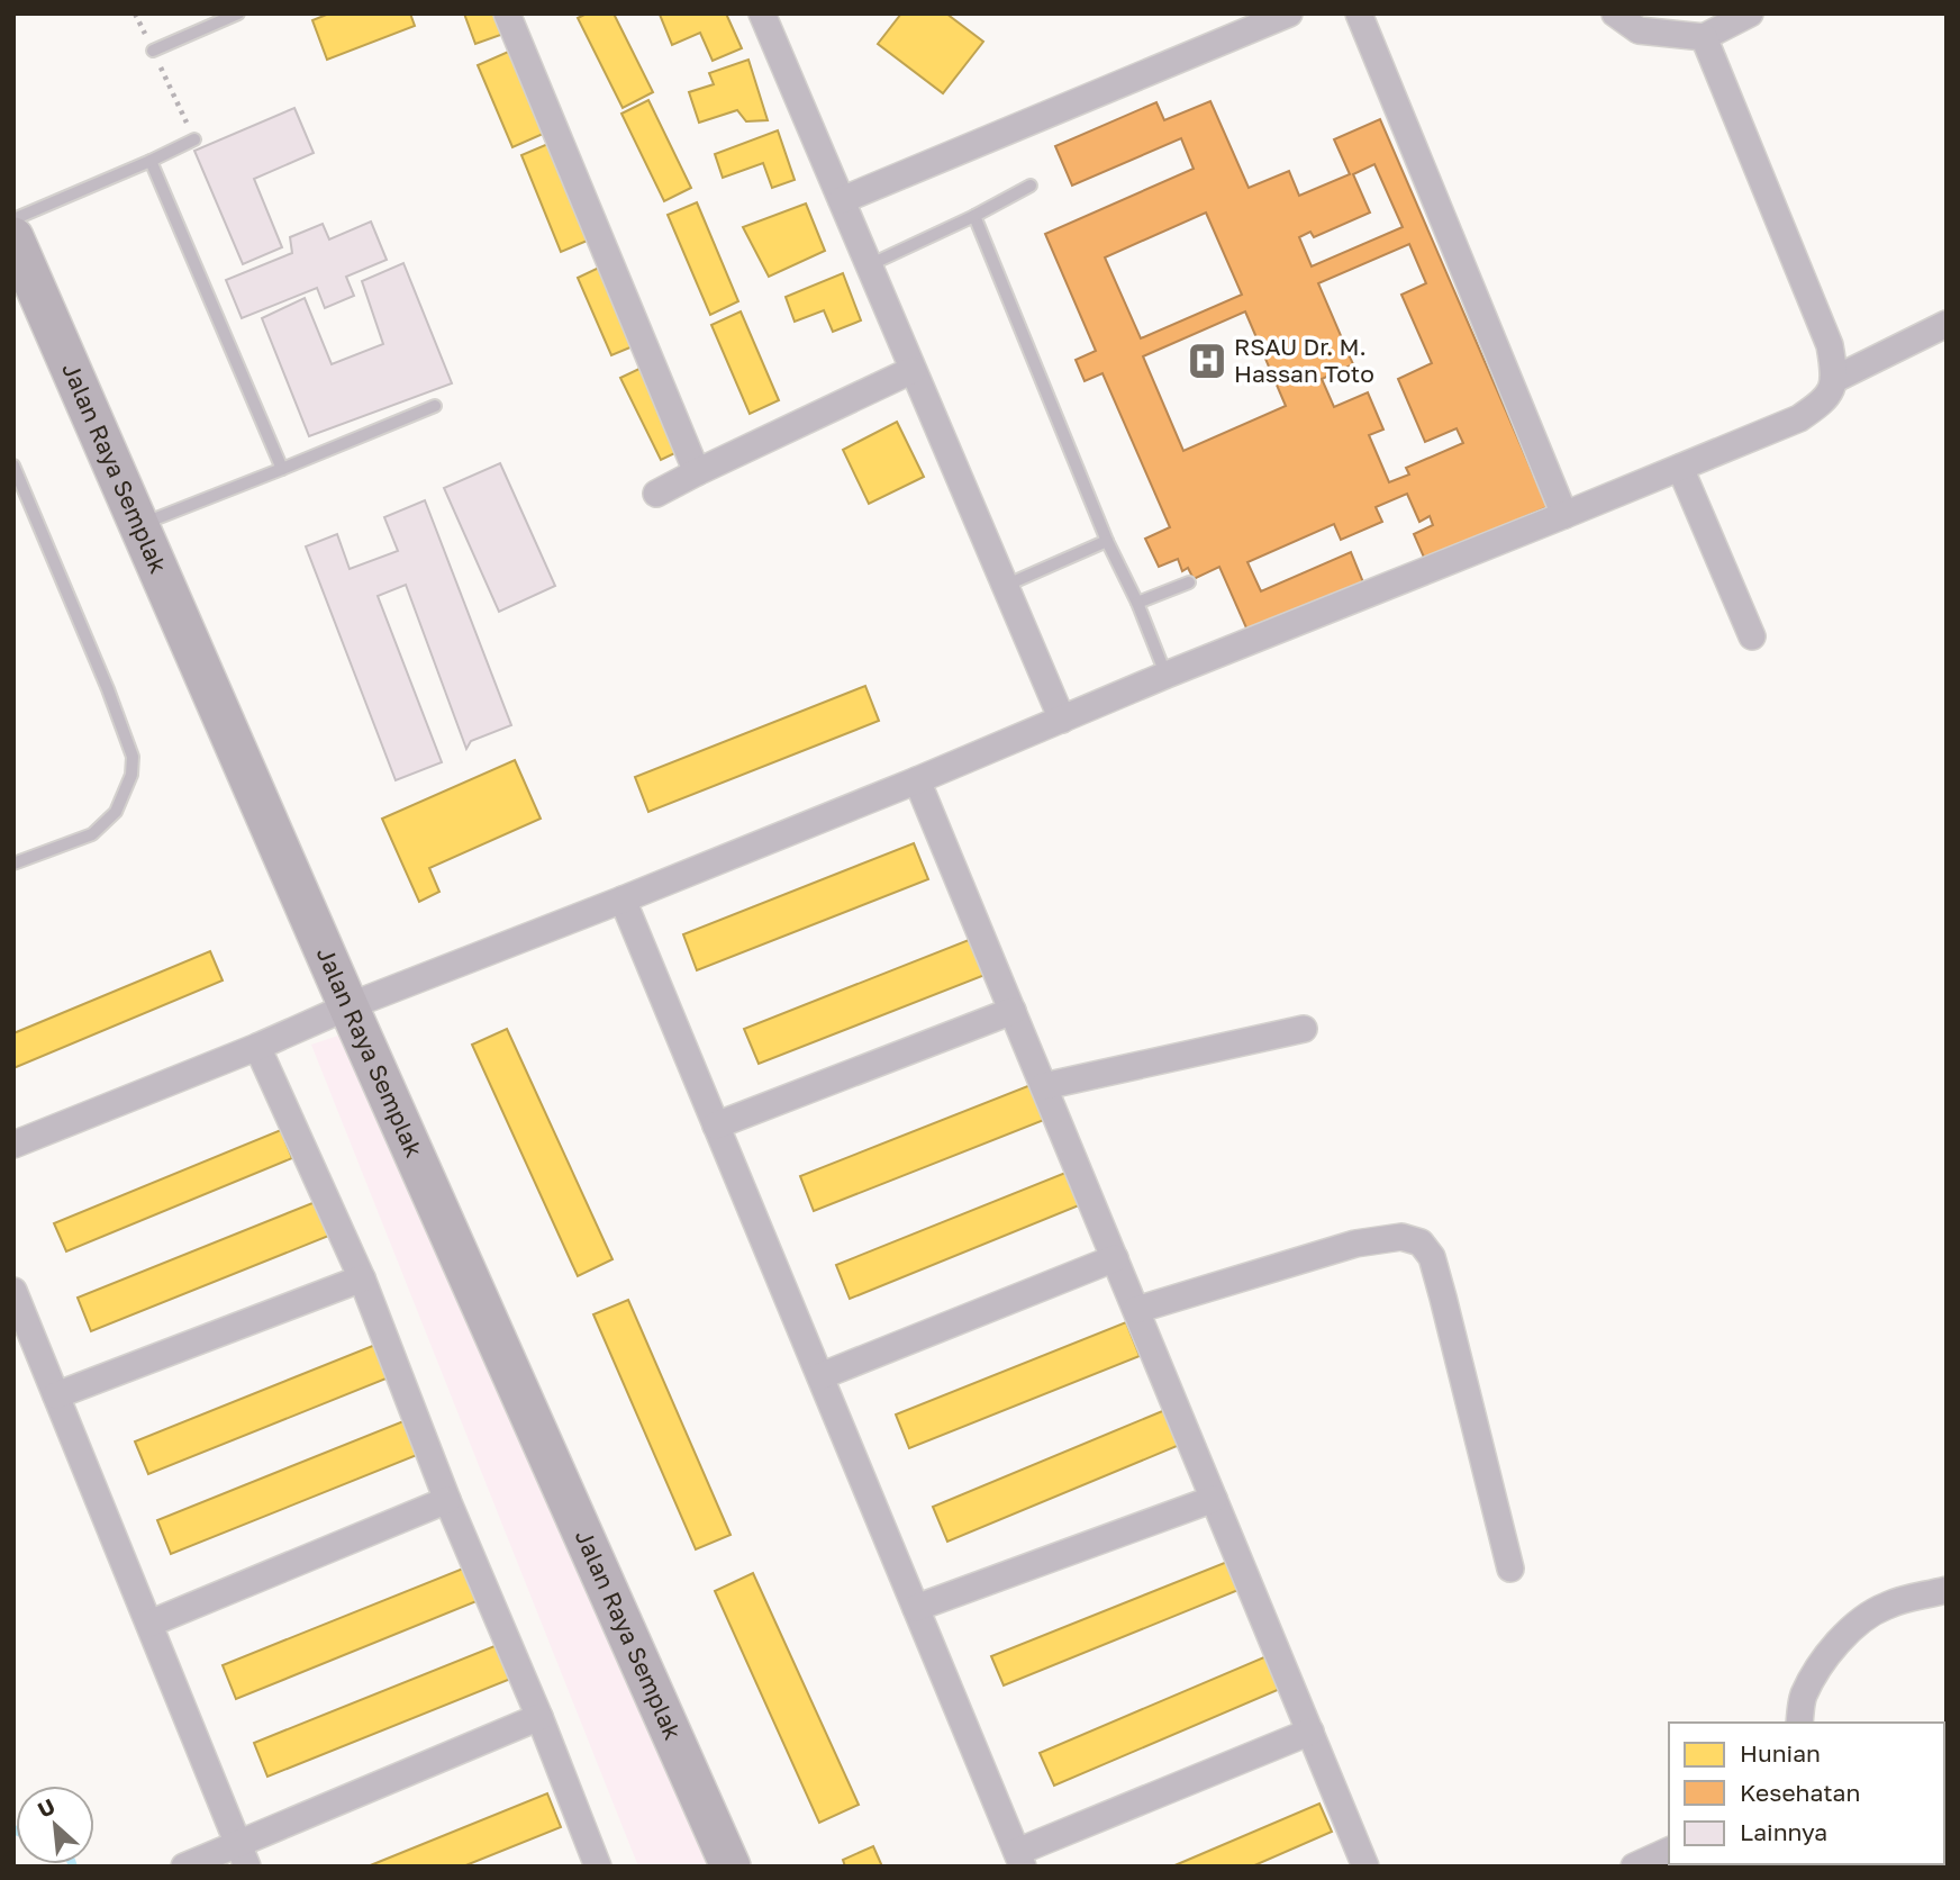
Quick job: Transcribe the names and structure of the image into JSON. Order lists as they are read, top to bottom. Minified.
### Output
{"streets":{"main road":["Jalan Raya Semplak"]},"places":{"hospital":["RSAU Dr. M. Hassan Toto"]},"legend":["Hunian","Kesehatan","Lainnya"],"north":"top left"}
